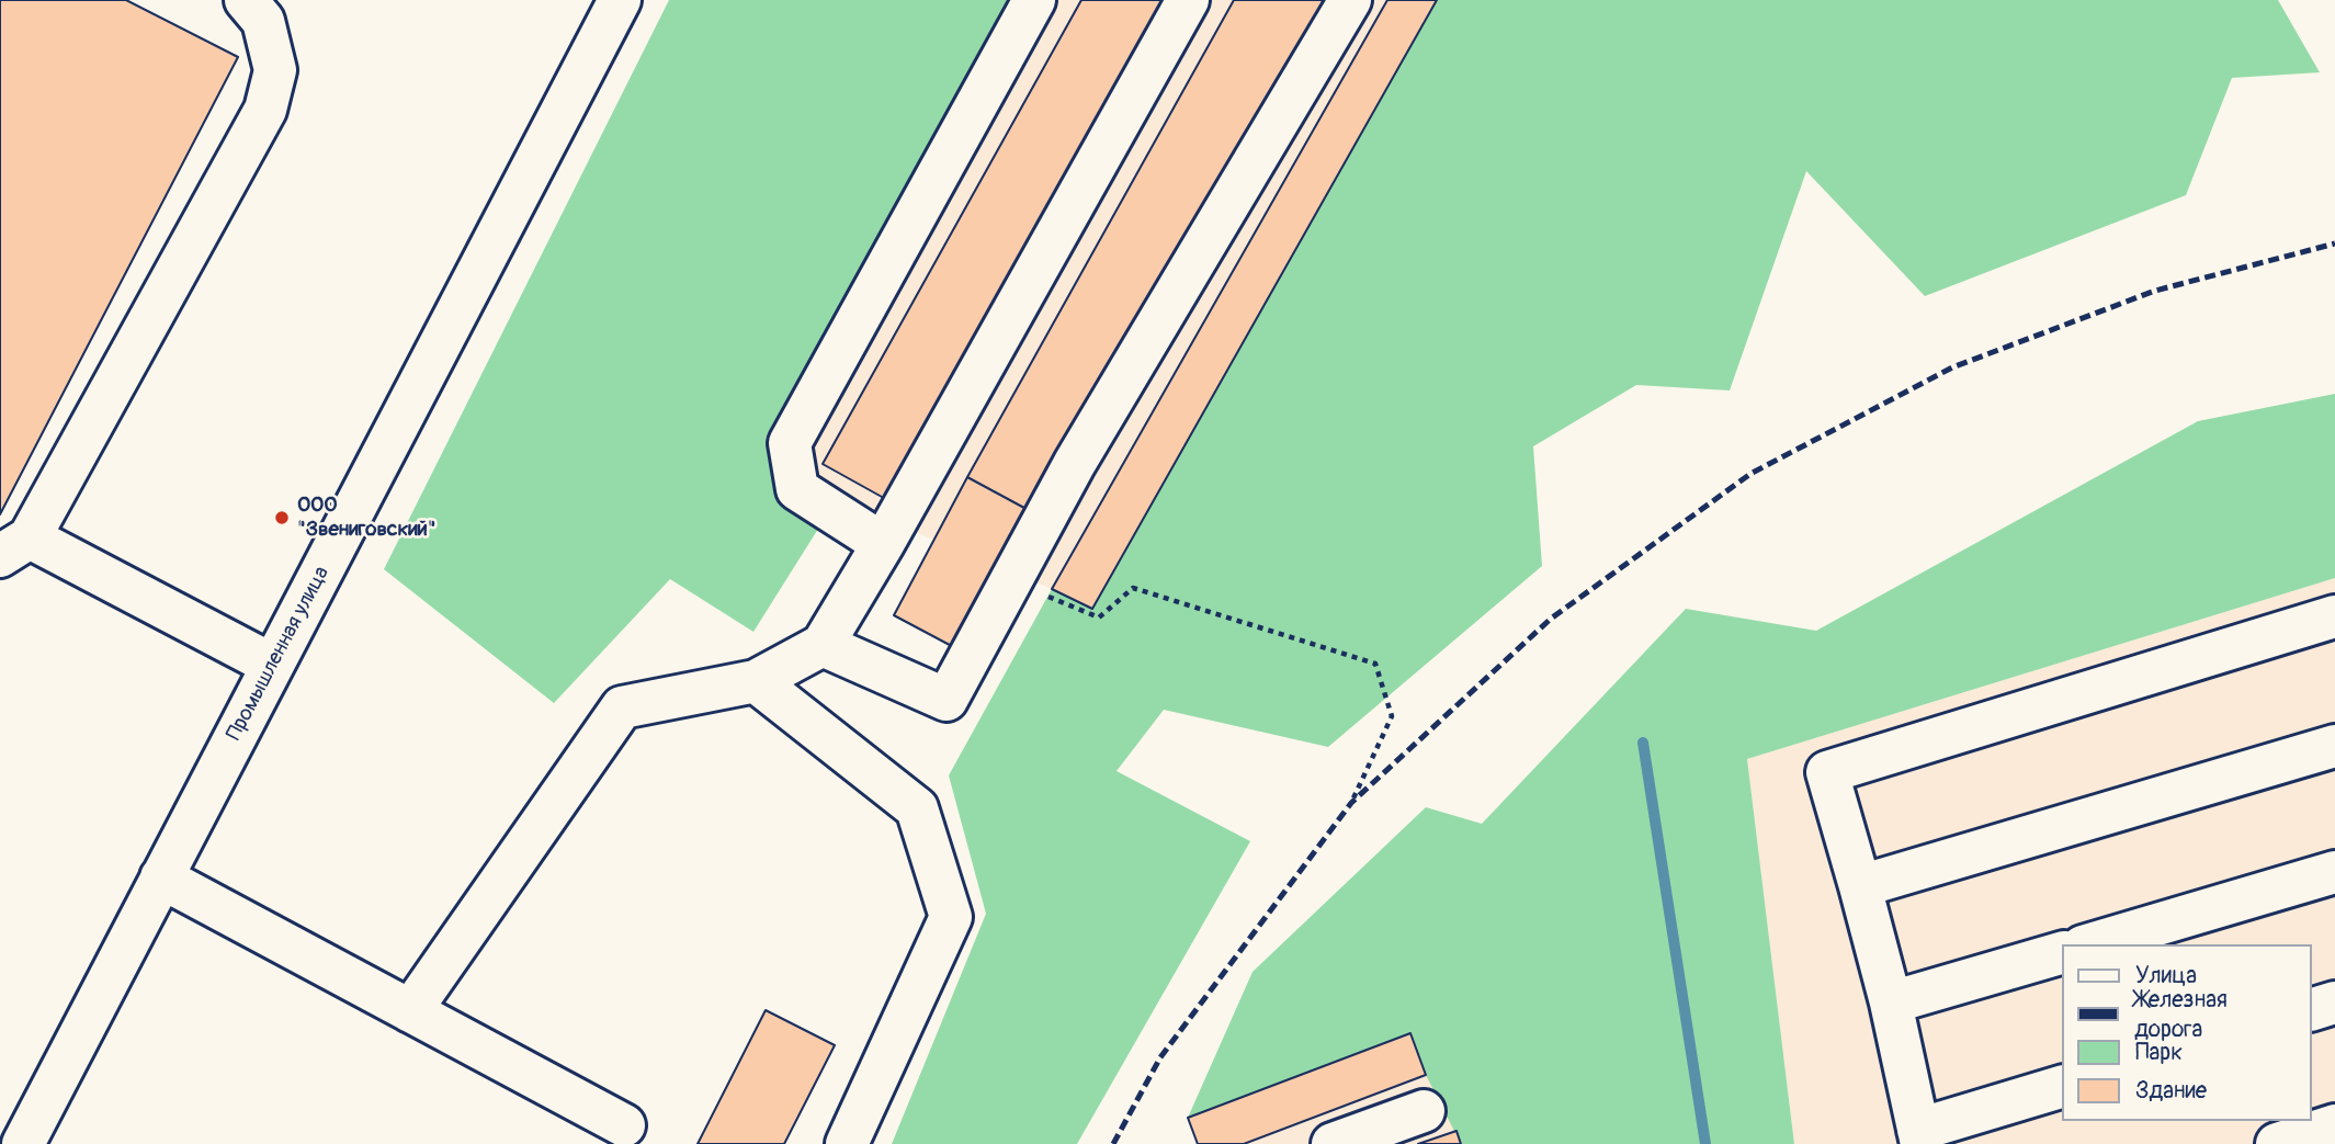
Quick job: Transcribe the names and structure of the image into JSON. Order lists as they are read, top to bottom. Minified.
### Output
{"streets":{"street":["Промышленная улица"]},"places":["ООО \"Звениговский\""],"legend":["Улица","Железная дорога","Парк","Здание"]}
